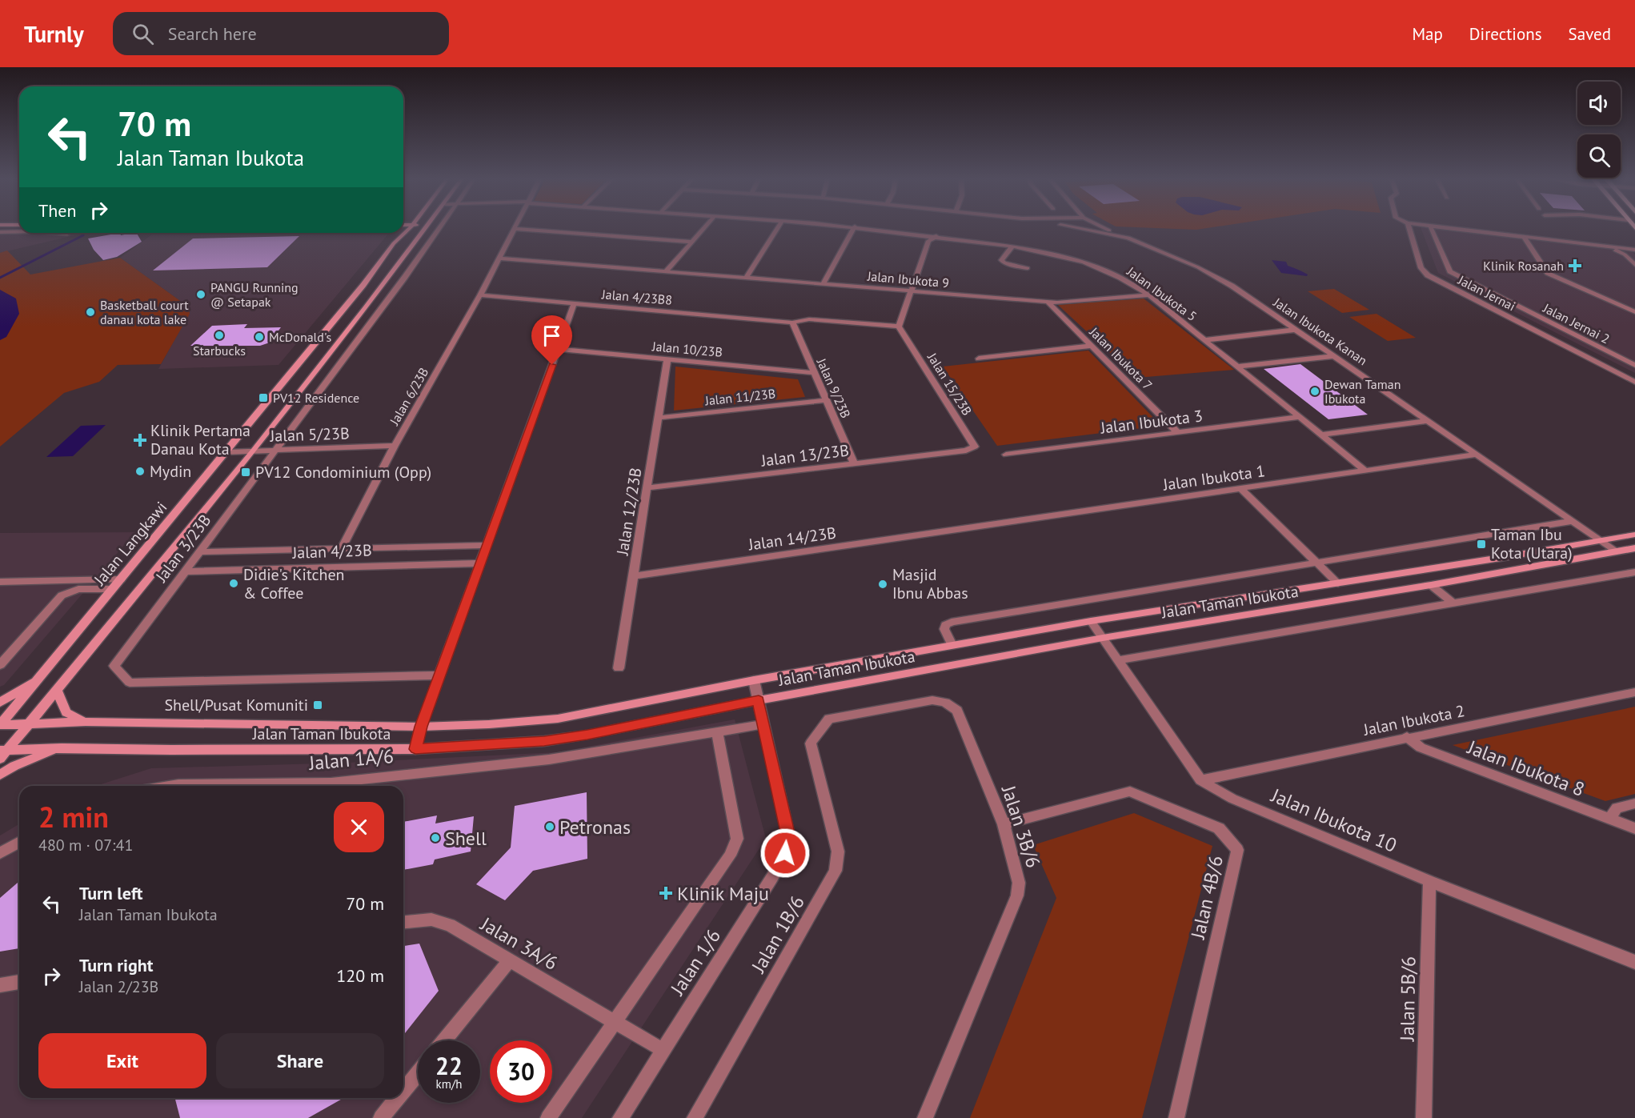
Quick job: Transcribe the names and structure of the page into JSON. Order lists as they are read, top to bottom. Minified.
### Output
{"streets":{"street":["Jalan Ibukota 9","Jalan Jernai","Jalan Ibukota 5","Jalan 4/23B8","Jalan Jernai 2","Jalan Ibukota Kanan","Jalan 10/23B","Jalan Ibukota 7","Jalan 15/23B","Jalan 9/23B","Jalan 6/23B","Jalan 11/23B","Jalan Ibukota 3","Jalan 5/23B","Jalan 13/23B","Jalan Ibukota 1","Jalan 12/23B","Jalan 14/23B","Jalan Langkawi","Jalan 3/23B","Jalan 4/23B","Jalan Taman Ibukota","Jalan Ibukota 2","Jalan 1A/6","Jalan Ibukota 8","Jalan Ibukota 10","Jalan 3B/6","Jalan 4B/6","Jalan 1B/6","Jalan 3A/6","Jalan 1/6","Jalan 5B/6"]},"crossings":[["Jalan Ibukota 9","Jalan Ibukota 5"],["Jalan Ibukota 9","Jalan Ibukota 7"],["Jalan Ibukota 9","Jalan 6/23B"],["Jalan Ibukota 5","Jalan Ibukota 3"],["Jalan Ibukota 5","Jalan Ibukota 1"],["Jalan 4/23B8","Jalan 15/23B"],["Jalan 4/23B8","Jalan 9/23B"],["Jalan 4/23B8","Jalan 6/23B"],["Jalan Ibukota Kanan","Jalan Ibukota 1"],["Jalan Ibukota Kanan","Jalan Taman Ibukota"],["Jalan 10/23B","Jalan 9/23B"],["Jalan 10/23B","Jalan 12/23B"],["Jalan Ibukota 7","Jalan Ibukota 3"],["Jalan 15/23B","Jalan 13/23B"],["Jalan 9/23B","Jalan 11/23B"],["Jalan 9/23B","Jalan 13/23B"],["Jalan 6/23B","Jalan 5/23B"],["Jalan 6/23B","Jalan 4/23B"],["Jalan 11/23B","Jalan 12/23B"],["Jalan 5/23B","Jalan Langkawi"],["Jalan 5/23B","Jalan 3/23B"],["Jalan 13/23B","Jalan 12/23B"],["Jalan Ibukota 1","Jalan 14/23B"],["Jalan 12/23B","Jalan 14/23B"],["Jalan Langkawi","Jalan Taman Ibukota"],["Jalan 3/23B","Jalan 4/23B"],["Jalan Taman Ibukota","Jalan Ibukota 10"],["Jalan Taman Ibukota","Jalan 1/6"],["Jalan Ibukota 2","Jalan Ibukota 8"],["Jalan Ibukota 2","Jalan Ibukota 10"],["Jalan 1A/6","Jalan 1/6"],["Jalan Ibukota 10","Jalan 5B/6"],["Jalan 3B/6","Jalan 4B/6"],["Jalan 3B/6","Jalan 1B/6"],["Jalan 3A/6","Jalan 1/6"]],"places":{"health":["Klinik Rosanah","Klinik Pertama Danau Kota","Klinik Maju"],"other":["PANGU Running @ Setapak","Basketball court danau kota lake","Starbucks","McDonald's","Dewan Taman Ibukota","Mydin","Didie's Kitchen & Coffee","Masjid Ibnu Abbas","Petronas","Shell"],"transit":["PV12 Residence","PV12 Condominium (Opp)","Taman Ibu Kota (Utara)","Shell/Pusat Komuniti"]},"page":{"header":"Turnly","search":"Search here","nav":["Map","Directions","Saved"],"turn":["70 m","Jalan Taman Ibukota"],"then":"Then","heading":["2 min","480 m · 07:41"],"list":[{"name":"Turn left","note":"Jalan Taman Ibukota","value":"70 m"},{"name":"Turn right","note":"Jalan 2/23B","value":"120 m"}],"buttons":["Exit","Share"],"speed":"22 km/h","limit":"30"}}
